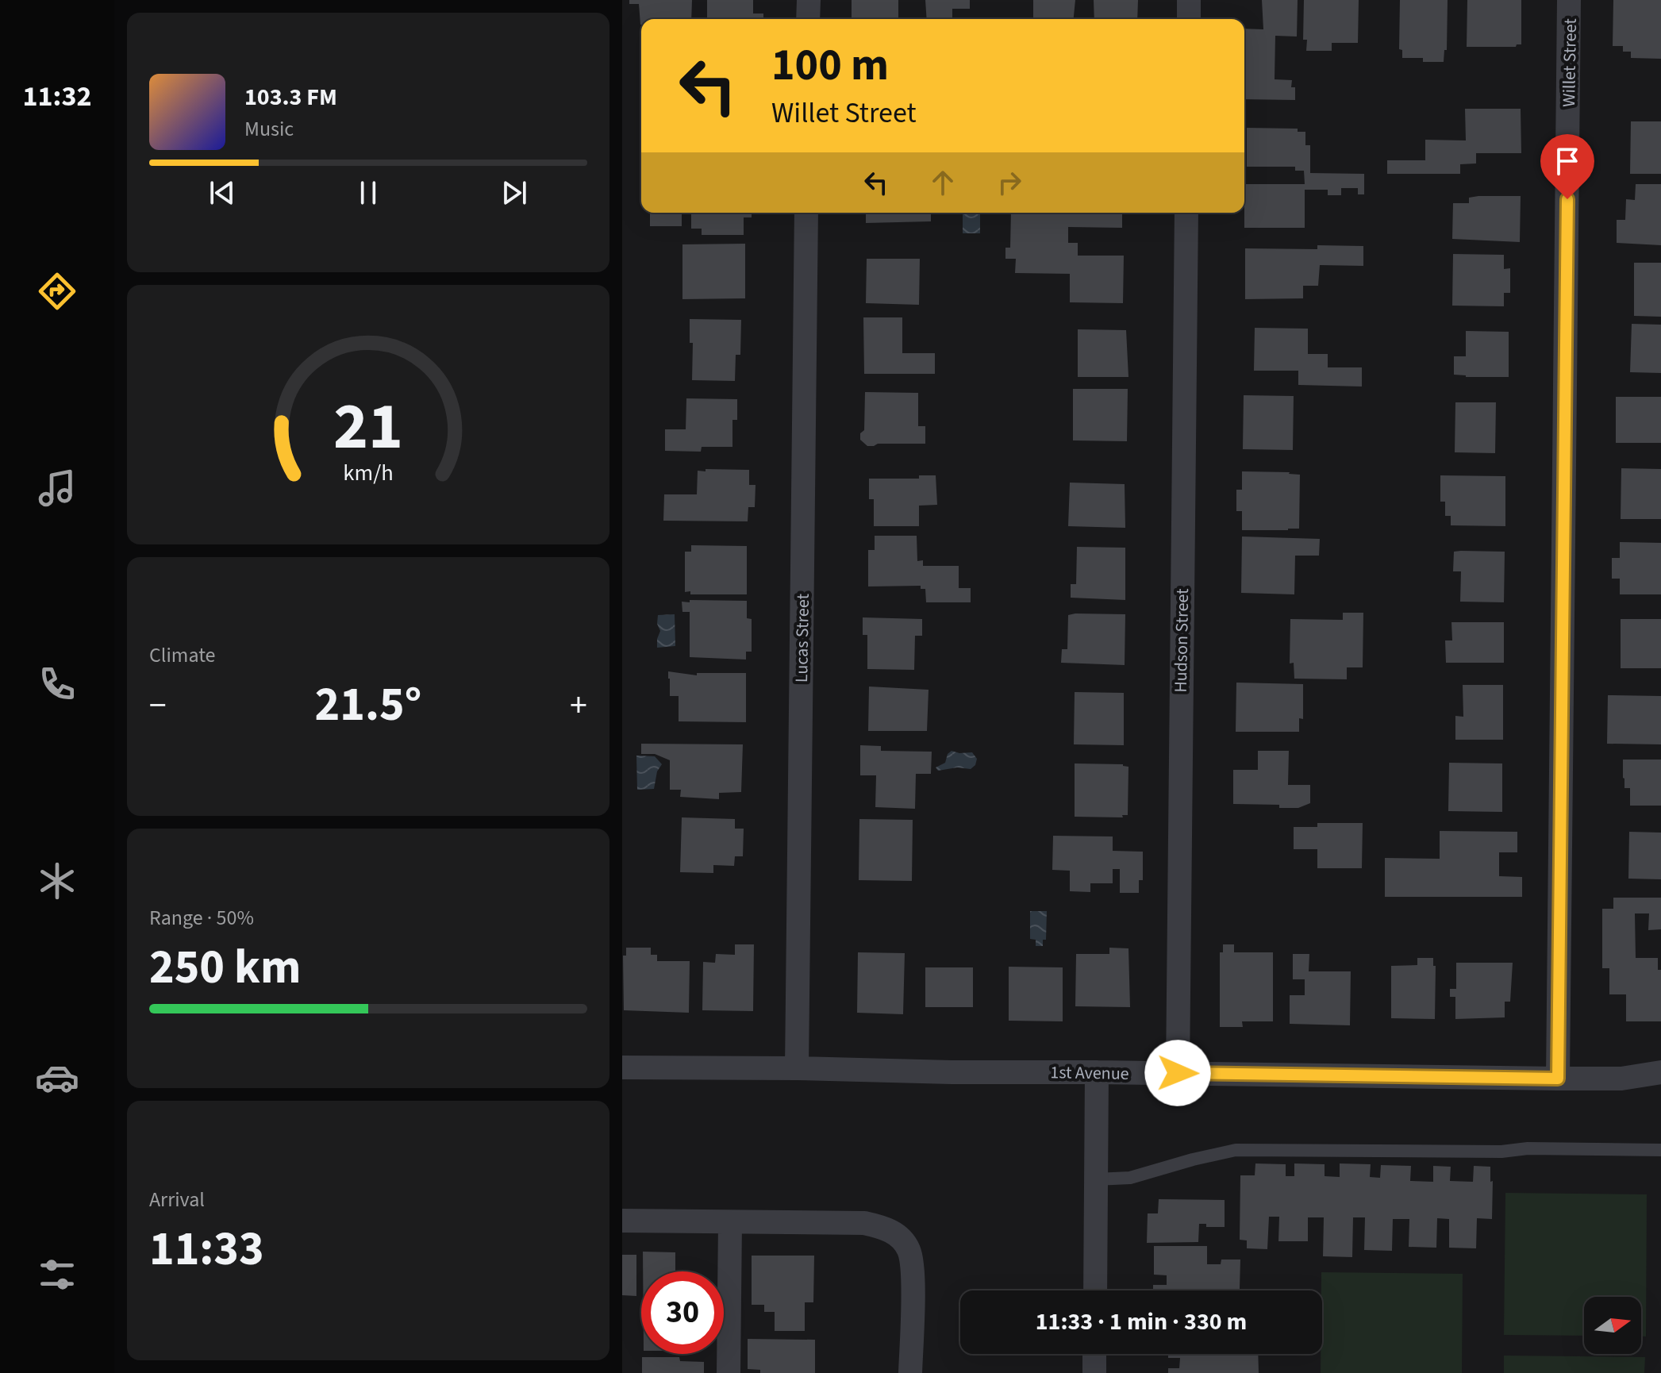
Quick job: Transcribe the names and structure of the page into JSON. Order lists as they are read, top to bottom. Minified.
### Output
{"streets":{"street":["Willet Street","Lucas Street","Hudson Street","1st Avenue"]},"crossings":[["Willet Street","1st Avenue"],["Lucas Street","1st Avenue"],["Hudson Street","1st Avenue"]],"north":"right","page":{"tabs":"11:32","turn":["100 m","Willet Street"],"song":["103.3 FM","Music"],"tile":["Climate",["Range · 50%","250 km"],["Arrival","11:33"]],"heat":["−","21.5°","+"],"limit":"30","trip":"11:33 · 1 min · 330 m","gauge":["21","km/h"]}}
